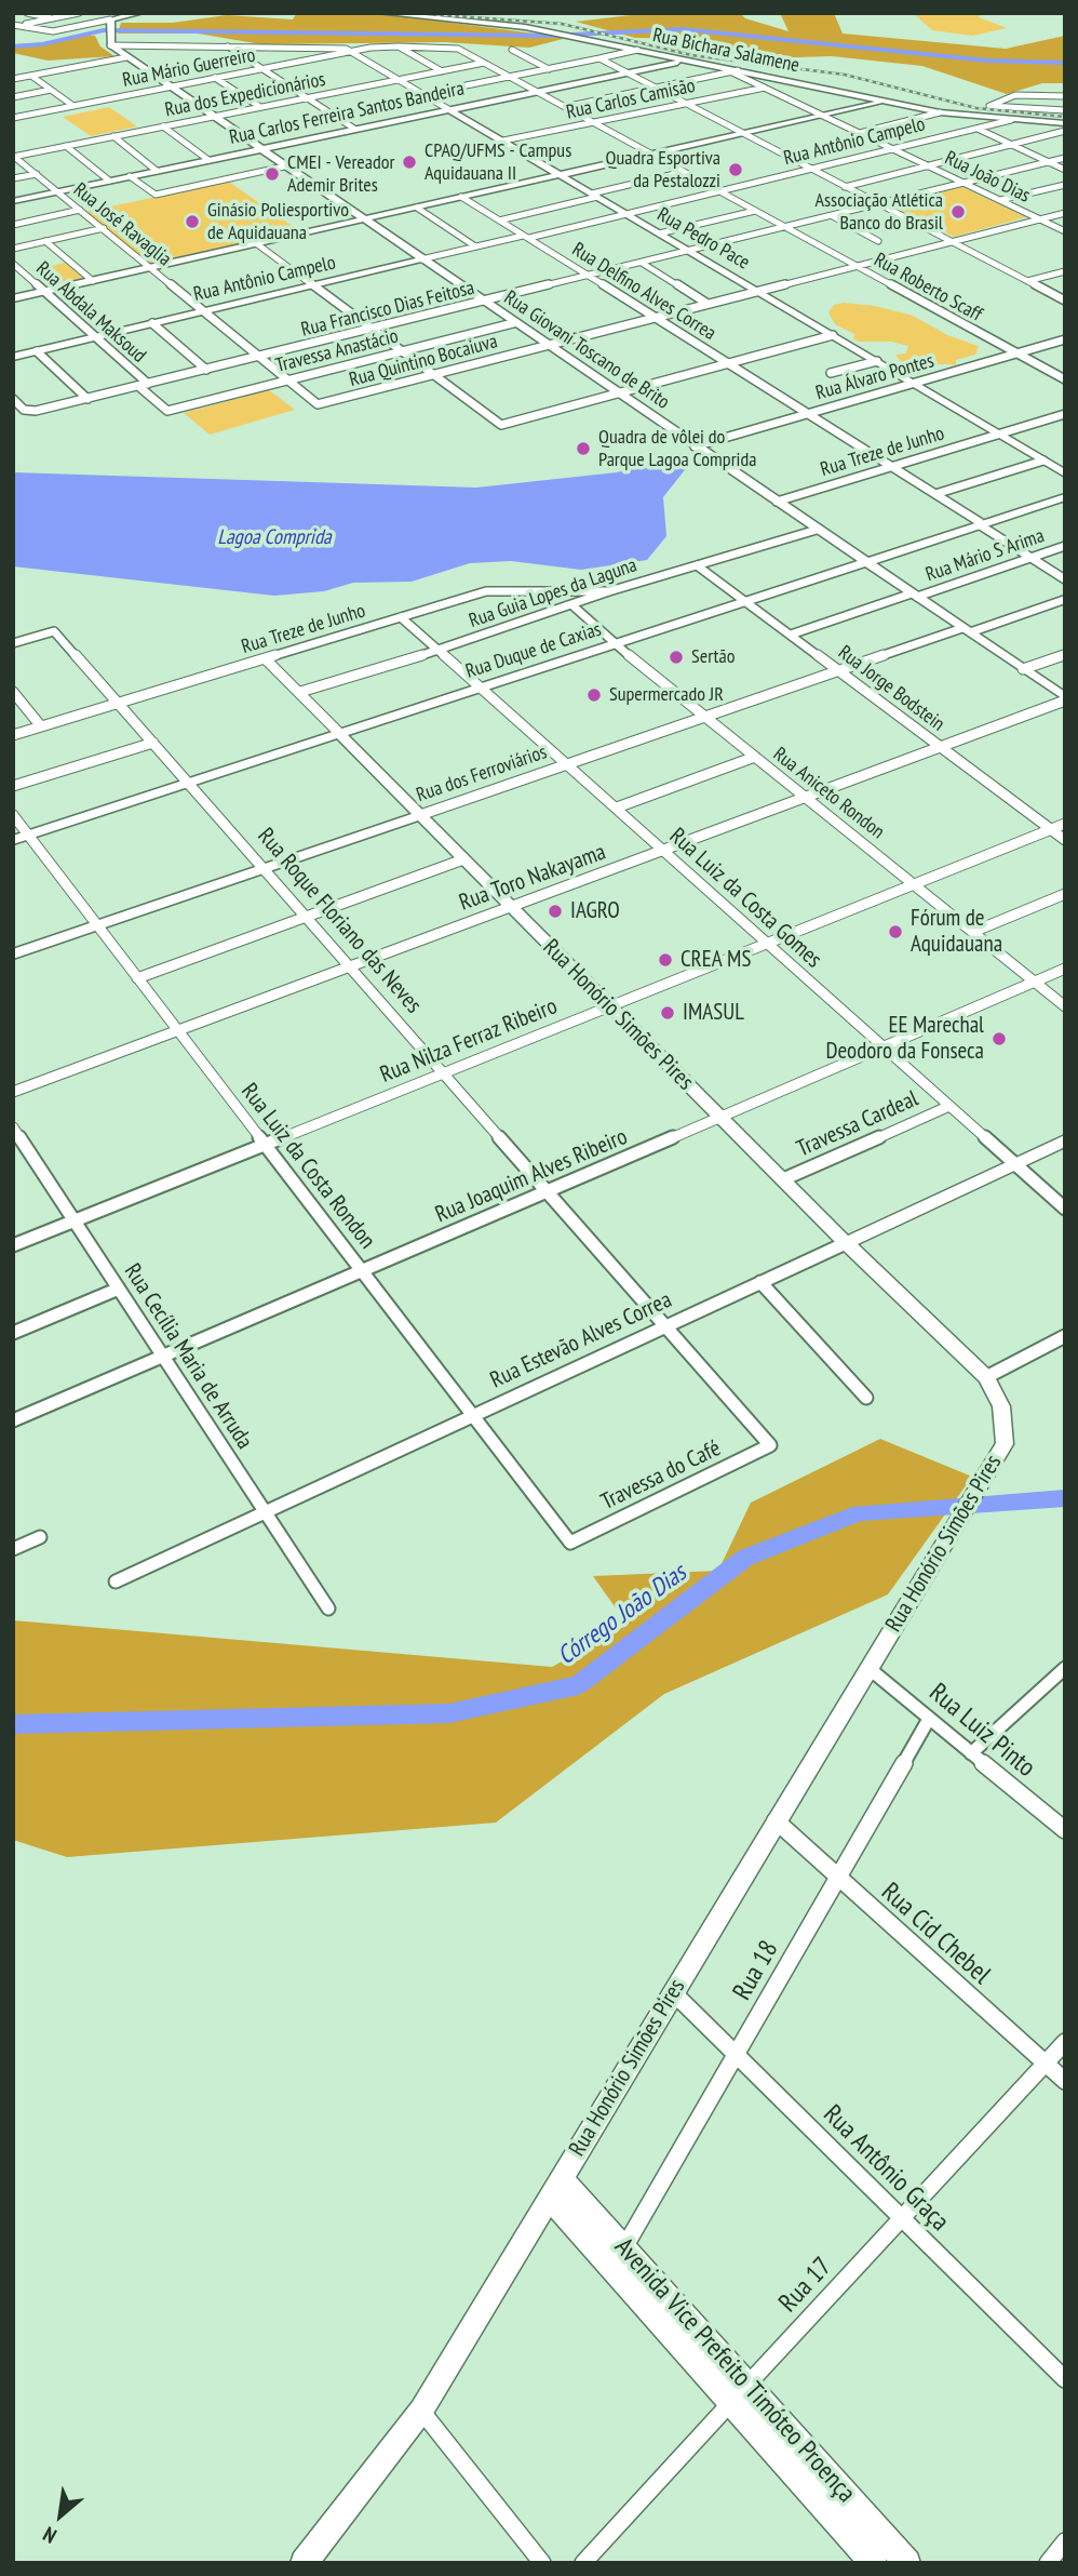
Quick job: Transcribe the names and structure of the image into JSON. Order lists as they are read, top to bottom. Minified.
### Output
{"streets":{"main road":["Rua Bichara Salamene","Rua Carlos Ferreira Santos Bandeira","Rua Antônio Campelo","Rua Pedro Pace","Rua Giovani Toscano de Brito","Rua Duque de Caxias","Rua dos Ferroviários","Rua Honório Simões Pires","Rua Estevão Alves Correa","Avenida Vice Prefeito Timóteo Proença"],"street":["Rua Mário Guerreiro","Rua dos Expedicionários","Rua Carlos Camisão","Rua João Dias","Rua José Ravaglia","Rua Roberto Scaff","Rua Delfino Alves Correa","Rua Francisco Dias Feitosa","Rua Abdala Maksoud","Travessa Anastácio","Rua Quintino Bocaiuva","Rua Álvaro Pontes","Rua Treze de Junho","Rua Mário S Arima","Rua Guia Lopes da Laguna","Rua Jorge Bodstein","Rua Aniceto Rondon","Rua Toro Nakayama","Rua Luiz da Costa Gomes","Rua Roque Floriano das Neves","Rua Nilza Ferraz Ribeiro","Travessa Cardeal","Rua Luiz da Costa Rondon","Rua Joaquim Alves Ribeiro","Rua Cecília Maria de Arruda","Travessa do Café","Rua Luiz Pinto","Rua Cid Chebel","Rua 18","Rua Antônio Graça","Rua 17"]},"crossings":[["Rua Bichara Salamene","Rua Carlos Ferreira Santos Bandeira"],["Rua Bichara Salamene","Rua Antônio Campelo"],["Rua Bichara Salamene","Rua João Dias"],["Rua Mário Guerreiro","Rua Pedro Pace"],["Rua Mário Guerreiro","Rua Roberto Scaff"],["Rua Mário Guerreiro","Rua Giovani Toscano de Brito"],["Rua dos Expedicionários","Rua José Ravaglia"],["Rua dos Expedicionários","Rua Pedro Pace"],["Rua dos Expedicionários","Rua Roberto Scaff"],["Rua dos Expedicionários","Rua Giovani Toscano de Brito"],["Rua Carlos Camisão","Rua João Dias"],["Rua Carlos Camisão","Rua Pedro Pace"],["Rua Carlos Camisão","Rua Roberto Scaff"],["Rua Carlos Ferreira Santos Bandeira","Rua José Ravaglia"],["Rua Carlos Ferreira Santos Bandeira","Rua Pedro Pace"],["Rua Carlos Ferreira Santos Bandeira","Rua Roberto Scaff"],["Rua Carlos Ferreira Santos Bandeira","Rua Giovani Toscano de Brito"],["Rua Antônio Campelo","Rua João Dias"],["Rua Antônio Campelo","Rua José Ravaglia"],["Rua Antônio Campelo","Rua Pedro Pace"],["Rua Antônio Campelo","Rua Roberto Scaff"],["Rua Antônio Campelo","Rua Delfino Alves Correa"],["Rua Antônio Campelo","Rua Abdala Maksoud"],["Rua Antônio Campelo","Rua Giovani Toscano de Brito"],["Rua João Dias","Rua Francisco Dias Feitosa"],["Rua João Dias","Rua Quintino Bocaiuva"],["Rua José Ravaglia","Rua Francisco Dias Feitosa"],["Rua José Ravaglia","Travessa Anastácio"],["Rua José Ravaglia","Rua Quintino Bocaiuva"],["Rua Pedro Pace","Rua Francisco Dias Feitosa"],["Rua Pedro Pace","Rua Quintino Bocaiuva"],["Rua Pedro Pace","Rua Álvaro Pontes"],["Rua Pedro Pace","Rua Treze de Junho"],["Rua Roberto Scaff","Rua Francisco Dias Feitosa"],["Rua Roberto Scaff","Rua Quintino Bocaiuva"],["Rua Roberto Scaff","Rua Álvaro Pontes"],["Rua Delfino Alves Correa","Rua Francisco Dias Feitosa"],["Rua Delfino Alves Correa","Rua Quintino Bocaiuva"],["Rua Delfino Alves Correa","Rua Álvaro Pontes"],["Rua Delfino Alves Correa","Rua Treze de Junho"],["Rua Delfino Alves Correa","Rua Mário S Arima"],["Rua Delfino Alves Correa","Rua Duque de Caxias"],["Rua Francisco Dias Feitosa","Rua Abdala Maksoud"],["Rua Francisco Dias Feitosa","Rua Giovani Toscano de Brito"],["Rua Abdala Maksoud","Travessa Anastácio"],["Rua Giovani Toscano de Brito","Travessa Anastácio"],["Rua Giovani Toscano de Brito","Rua Quintino Bocaiuva"],["Rua Giovani Toscano de Brito","Rua Álvaro Pontes"],["Rua Giovani Toscano de Brito","Rua Treze de Junho"],["Rua Giovani Toscano de Brito","Rua Mário S Arima"],["Rua Giovani Toscano de Brito","Rua Guia Lopes da Laguna"],["Rua Giovani Toscano de Brito","Rua Duque de Caxias"],["Rua Giovani Toscano de Brito","Rua dos Ferroviários"],["Rua Giovani Toscano de Brito","Rua Toro Nakayama"],["Rua Treze de Junho","Rua Guia Lopes da Laguna"],["Rua Treze de Junho","Rua Luiz da Costa Gomes"],["Rua Treze de Junho","Rua Roque Floriano das Neves"],["Rua Treze de Junho","Rua Honório Simões Pires"],["Rua Mário S Arima","Rua Jorge Bodstein"],["Rua Guia Lopes da Laguna","Rua Jorge Bodstein"],["Rua Guia Lopes da Laguna","Rua Aniceto Rondon"],["Rua Guia Lopes da Laguna","Rua Luiz da Costa Gomes"],["Rua Guia Lopes da Laguna","Rua Honório Simões Pires"],["Rua Duque de Caxias","Rua Jorge Bodstein"],["Rua Duque de Caxias","Rua Aniceto Rondon"],["Rua Duque de Caxias","Rua Luiz da Costa Gomes"],["Rua Duque de Caxias","Rua Roque Floriano das Neves"],["Rua Duque de Caxias","Rua Honório Simões Pires"],["Rua Duque de Caxias","Rua Luiz da Costa Rondon"],["Rua Jorge Bodstein","Rua dos Ferroviários"],["Rua Jorge Bodstein","Rua Toro Nakayama"],["Rua Jorge Bodstein","Rua Nilza Ferraz Ribeiro"],["Rua dos Ferroviários","Rua Aniceto Rondon"],["Rua dos Ferroviários","Rua Luiz da Costa Gomes"],["Rua dos Ferroviários","Rua Roque Floriano das Neves"],["Rua dos Ferroviários","Rua Honório Simões Pires"],["Rua dos Ferroviários","Rua Luiz da Costa Rondon"],["Rua Aniceto Rondon","Rua Toro Nakayama"],["Rua Aniceto Rondon","Rua Nilza Ferraz Ribeiro"],["Rua Aniceto Rondon","Rua Joaquim Alves Ribeiro"],["Rua Toro Nakayama","Rua Luiz da Costa Gomes"],["Rua Toro Nakayama","Rua Roque Floriano das Neves"],["Rua Toro Nakayama","Rua Honório Simões Pires"],["Rua Toro Nakayama","Rua Luiz da Costa Rondon"],["Rua Luiz da Costa Gomes","Rua Nilza Ferraz Ribeiro"],["Rua Luiz da Costa Gomes","Travessa Cardeal"],["Rua Luiz da Costa Gomes","Rua Joaquim Alves Ribeiro"],["Rua Luiz da Costa Gomes","Rua Estevão Alves Correa"],["Rua Roque Floriano das Neves","Rua Nilza Ferraz Ribeiro"],["Rua Roque Floriano das Neves","Rua Joaquim Alves Ribeiro"],["Rua Roque Floriano das Neves","Rua Estevão Alves Correa"],["Rua Roque Floriano das Neves","Travessa do Café"],["Rua Honório Simões Pires","Rua Nilza Ferraz Ribeiro"],["Rua Honório Simões Pires","Travessa Cardeal"],["Rua Honório Simões Pires","Rua Joaquim Alves Ribeiro"],["Rua Honório Simões Pires","Rua Estevão Alves Correa"],["Rua Honório Simões Pires","Rua Luiz Pinto"],["Rua Honório Simões Pires","Rua Cid Chebel"],["Rua Honório Simões Pires","Rua Antônio Graça"],["Rua Honório Simões Pires","Avenida Vice Prefeito Timóteo Proença"],["Rua Nilza Ferraz Ribeiro","Rua Luiz da Costa Rondon"],["Rua Nilza Ferraz Ribeiro","Rua Cecília Maria de Arruda"],["Rua Luiz da Costa Rondon","Rua Joaquim Alves Ribeiro"],["Rua Luiz da Costa Rondon","Rua Estevão Alves Correa"],["Rua Luiz da Costa Rondon","Travessa do Café"],["Rua Joaquim Alves Ribeiro","Rua Cecília Maria de Arruda"],["Rua Estevão Alves Correa","Rua Cecília Maria de Arruda"],["Rua Luiz Pinto","Rua 18"],["Rua Cid Chebel","Rua 18"],["Rua Cid Chebel","Rua 17"],["Rua 18","Rua Antônio Graça"],["Rua 18","Avenida Vice Prefeito Timóteo Proença"],["Rua Antônio Graça","Rua 17"],["Rua 17","Avenida Vice Prefeito Timóteo Proença"]],"water":["Lagoa Comprida","Córrego João Dias"],"places":["CPAQ/UFMS - Campus Aquidauana II","Quadra Esportiva da Pestalozzi","CMEI - Vereador Ademir Brites","Associação Atlética Banco do Brasil","Ginásio Poliesportivo de Aquidauana","Quadra de vôlei do Parque Lagoa Comprida","Sertão","Supermercado JR","IAGRO","Fórum de Aquidauana","CREA MS","IMASUL","EE Marechal Deodoro da Fonseca"],"north":"bottom left"}
